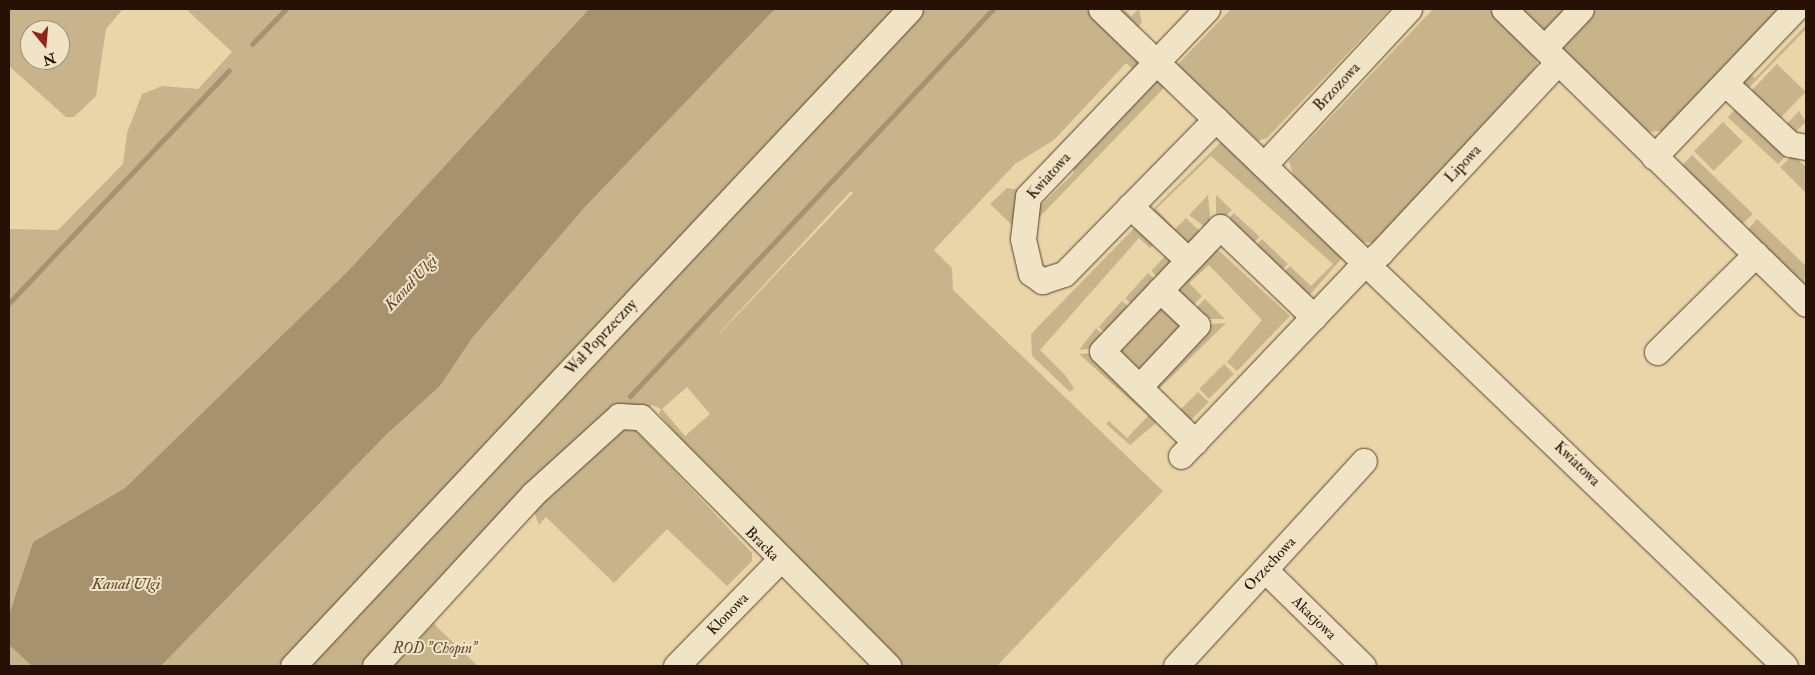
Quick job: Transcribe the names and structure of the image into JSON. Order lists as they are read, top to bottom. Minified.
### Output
{"streets":{"street":["Brzozowa","Lipowa","Kwiatowa","Wał Poprzeczny","Bracka","Orzechowa","Klonowa","Akacjowa"]},"crossings":[["Brzozowa","Kwiatowa"],["Lipowa","Kwiatowa"],["Bracka","Klonowa"],["Orzechowa","Akacjowa"]],"water":["Kanał Ulgi"],"parks":["ROD \"Chopin\""],"north":"bottom"}
